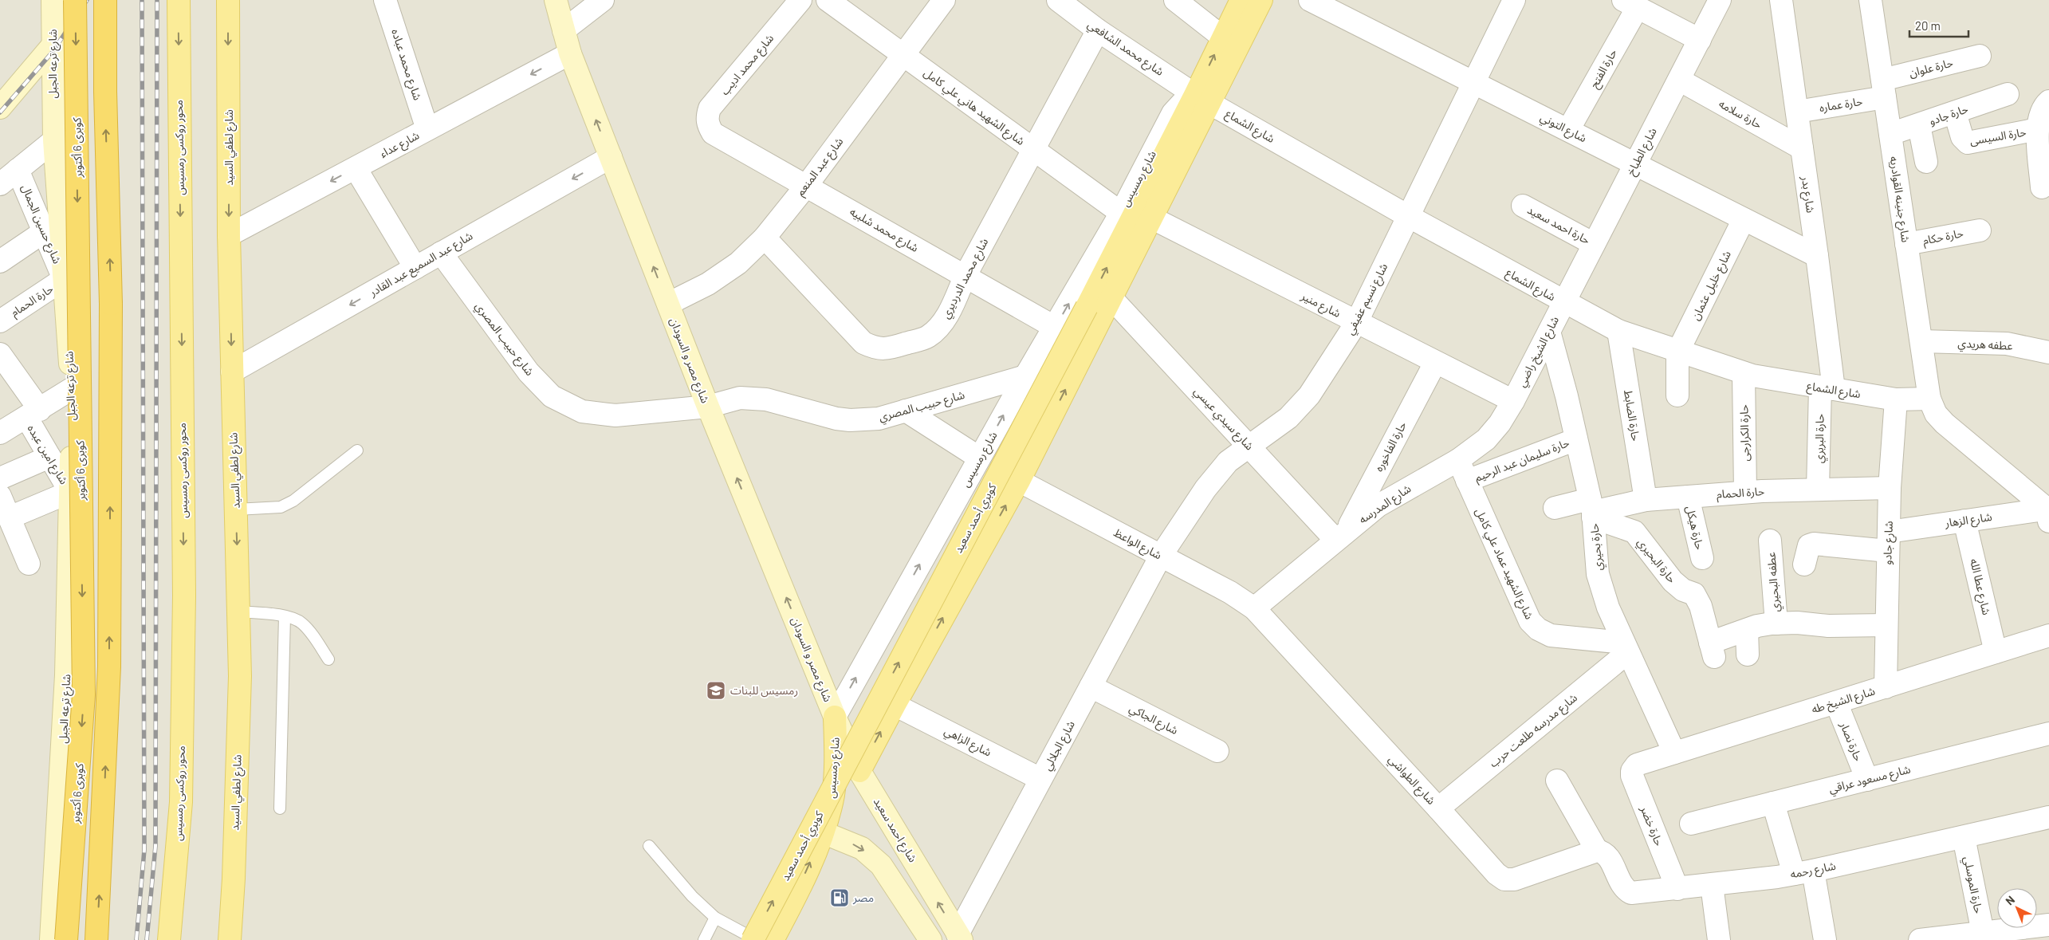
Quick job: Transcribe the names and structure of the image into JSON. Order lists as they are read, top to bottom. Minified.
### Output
{"streets":{"highway":["كوبرى 6 أكتوبر"],"main road":["شارع ترعه الجبل","محور روكسى رمسيس","شارع لطفي السيد","شارع رمسيس","شارع مصر و السودان","كوبري أحمد سعيد","شارع احمد سعيد"],"street":["شارع محمد الشافعي","شارع محمد عباده","شارع محمد اديب","حارة علوان","حارة الفتح","حارة عماره","شارع الشهيد هاني علي كامل","حارة سلامه","حارة جادو","شارع الشماع","شارع التوني","حارة السيسى","شارع عداء","شارع الطباخ","شارع عبد المنعم","شارع بدر","شارع جنينه القوادريه","شارع حسين الجمال","حارة احمد سعيد","شارع محمد شلبيه","حارة حكام","شارع عبد السميع عبد القادر","شارع محمد الدرديري","شارع خليل عثمان","شارع نسيم عفيفي","حارة الحمام","شارع منير","شارع حبيب المصري","عطفه هريدي","شارع الشيخ راضي","حارة الضابط","شارع سيدي عيسي","حارة الكرارجى","حارة البربري","حارة الفاخوره","شارع امين عبده","حارة سليمان عبد الرحيم","شارع المدرسه","شارع الزهار","حارة هيكل","شارع جادو","شارع الواعظ","حارة بحيري","حارة البحيري","شارع الشهيد عماد علي كامل","عطفه البحيري","شارع عطا الله","شارع الشيخ طه","شارع الجاكي","شارع مدرسه طلعت حرب","شارع الزاهي","حارة نصار","شارع الجلالي","شارع مسعود عراقي","شارع الطواشي","حارة خضر","شارع رحمه","حارة الموسلي"]},"crossings":[["شارع محمد الشافعي","شارع الشماع"],["شارع محمد الشافعي","شارع رمسيس"],["شارع محمد الشافعي","شارع محمد الدرديري"],["شارع محمد الشافعي","كوبري أحمد سعيد"],["شارع ترعه الجبل","شارع حسين الجمال"],["شارع ترعه الجبل","حارة الحمام"],["شارع ترعه الجبل","شارع امين عبده"],["شارع محمد عباده","شارع عداء"],["شارع محمد اديب","شارع محمد شلبيه"],["حارة علوان","حارة عماره"],["حارة علوان","شارع جنينه القوادريه"],["حارة الفتح","شارع التوني"],["حارة عماره","شارع بدر"],["حارة عماره","شارع جنينه القوادريه"],["شارع الشهيد هاني علي كامل","شارع عبد المنعم"],["شارع الشهيد هاني علي كامل","شارع رمسيس"],["شارع الشهيد هاني علي كامل","شارع محمد الدرديري"],["حارة سلامه","شارع الطباخ"],["حارة سلامه","شارع بدر"],["حارة جادو","حارة السيسى"],["حارة جادو","شارع جنينه القوادريه"],["شارع الشماع","شارع الطباخ"],["شارع الشماع","شارع رمسيس"],["شارع الشماع","شارع بدر"],["شارع الشماع","شارع جنينه القوادريه"],["شارع الشماع","شارع خليل عثمان"],["شارع الشماع","شارع نسيم عفيفي"],["شارع الشماع","شارع الشيخ راضي"],["شارع الشماع","حارة الضابط"],["شارع الشماع","حارة الكرارجى"],["شارع الشماع","حارة البربري"],["شارع الشماع","كوبري أحمد سعيد"],["شارع الشماع","شارع جادو"],["شارع التوني","شارع الطباخ"],["شارع التوني","شارع بدر"],["شارع التوني","شارع خليل عثمان"],["شارع التوني","شارع نسيم عفيفي"],["شارع عداء","شارع لطفي السيد"],["شارع عداء","شارع مصر و السودان"],["شارع لطفي السيد","شارع عبد السميع عبد القادر"],["شارع الطباخ","حارة احمد سعيد"],["شارع الطباخ","شارع الشيخ راضي"],["شارع عبد المنعم","شارع محمد شلبيه"],["شارع عبد المنعم","شارع محمد الدرديري"],["شارع عبد المنعم","شارع مصر و السودان"],["شارع رمسيس","شارع محمد شلبيه"],["شارع رمسيس","شارع منير"],["شارع رمسيس","شارع حبيب المصري"],["شارع رمسيس","شارع مصر و السودان"],["شارع رمسيس","شارع سيدي عيسي"],["شارع رمسيس","كوبري أحمد سعيد"],["شارع رمسيس","شارع الواعظ"],["شارع رمسيس","شارع الزاهي"],["شارع رمسيس","شارع احمد سعيد"],["شارع بدر","حارة البربري"],["شارع جنينه القوادريه","حارة حكام"],["شارع جنينه القوادريه","عطفه هريدي"],["شارع حسين الجمال","حارة الحمام"],["شارع محمد شلبيه","شارع محمد الدرديري"],["شارع عبد السميع عبد القادر","شارع حبيب المصري"],["شارع عبد السميع عبد القادر","شارع مصر و السودان"],["شارع نسيم عفيفي","شارع منير"],["شارع نسيم عفيفي","شارع سيدي عيسي"],["شارع نسيم عفيفي","شارع الواعظ"],["شارع نسيم عفيفي","شارع الجلالي"],["حارة الحمام","حارة الضابط"],["حارة الحمام","حارة الكرارجى"],["حارة الحمام","حارة البربري"],["حارة الحمام","حارة هيكل"],["حارة الحمام","شارع جادو"],["حارة الحمام","حارة بحيري"],["حارة الحمام","حارة البحيري"],["شارع منير","شارع الشيخ راضي"],["شارع منير","حارة الفاخوره"],["شارع منير","شارع المدرسه"],["شارع حبيب المصري","شارع مصر و السودان"],["شارع الشيخ راضي","شارع المدرسه"],["شارع الشيخ راضي","حارة بحيري"],["شارع مصر و السودان","شارع احمد سعيد"],["شارع سيدي عيسي","حارة الفاخوره"],["شارع سيدي عيسي","شارع المدرسه"],["حارة الفاخوره","شارع المدرسه"],["حارة سليمان عبد الرحيم","حارة بحيري"],["حارة سليمان عبد الرحيم","شارع الشهيد عماد علي كامل"],["شارع المدرسه","شارع الواعظ"],["شارع المدرسه","شارع الشهيد عماد علي كامل"],["شارع المدرسه","شارع الطواشي"],["شارع الزهار","شارع جادو"],["شارع الزهار","شارع عطا الله"],["شارع جادو","حارة البحيري"],["شارع جادو","شارع الشيخ طه"],["شارع الواعظ","شارع الجلالي"],["شارع الواعظ","شارع الطواشي"],["حارة بحيري","حارة البحيري"],["حارة بحيري","شارع الشهيد عماد علي كامل"],["حارة بحيري","شارع الشيخ طه"],["حارة بحيري","شارع مدرسه طلعت حرب"],["حارة البحيري","عطفه البحيري"],["شارع الشهيد عماد علي كامل","شارع مدرسه طلعت حرب"],["شارع عطا الله","شارع الشيخ طه"],["شارع الشيخ طه","حارة نصار"],["شارع الشيخ طه","حارة خضر"],["شارع الجاكي","شارع الجلالي"],["شارع مدرسه طلعت حرب","شارع الطواشي"],["شارع الزاهي","شارع الجلالي"],["حارة نصار","شارع مسعود عراقي"],["شارع الجلالي","شارع احمد سعيد"],["شارع الطواشي","شارع رحمه"],["حارة خضر","شارع رحمه"],["شارع رحمه","حارة الموسلي"]],"one_way":["شارع عداء","محور روكسى رمسيس","شارع لطفي السيد","شارع رمسيس","شارع عبد السميع عبد القادر","شارع مصر و السودان","كوبري أحمد سعيد"],"places":{"school or university":["رمسيس للبنات"],"fuel station":["مصر"]},"scale_bar":"20 m","north":"top left"}
